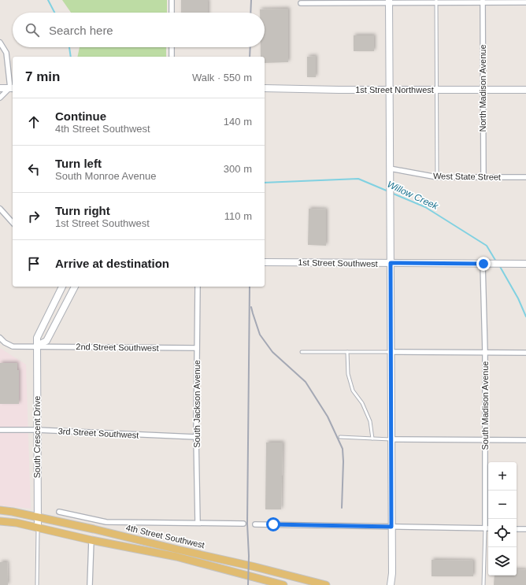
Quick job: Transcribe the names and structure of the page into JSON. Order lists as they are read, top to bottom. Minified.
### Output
{"streets":{"main road":["1st Street Northwest","1st Street Southwest","South Crescent Drive","4th Street Southwest"],"street":["North Madison Avenue","West State Street","2nd Street Southwest","South Jackson Avenue","South Madison Avenue","3rd Street Southwest"]},"crossings":[["North Madison Avenue","1st Street Northwest"],["North Madison Avenue","West State Street"],["1st Street Southwest","South Madison Avenue"],["2nd Street Southwest","South Jackson Avenue"],["2nd Street Southwest","South Crescent Drive"],["South Jackson Avenue","3rd Street Southwest"],["South Jackson Avenue","4th Street Southwest"],["3rd Street Southwest","South Crescent Drive"],["South Crescent Drive","4th Street Southwest"]],"water":["Willow Creek"],"page":{"search":"Search here","heading":["7 min","Walk · 550 m"],"list":[["Continue","4th Street Southwest","140 m"],["Turn left","South Monroe Avenue","300 m"],["Turn right","1st Street Southwest","110 m"],"Arrive at destination"],"map_buttons":["+","−"]}}
